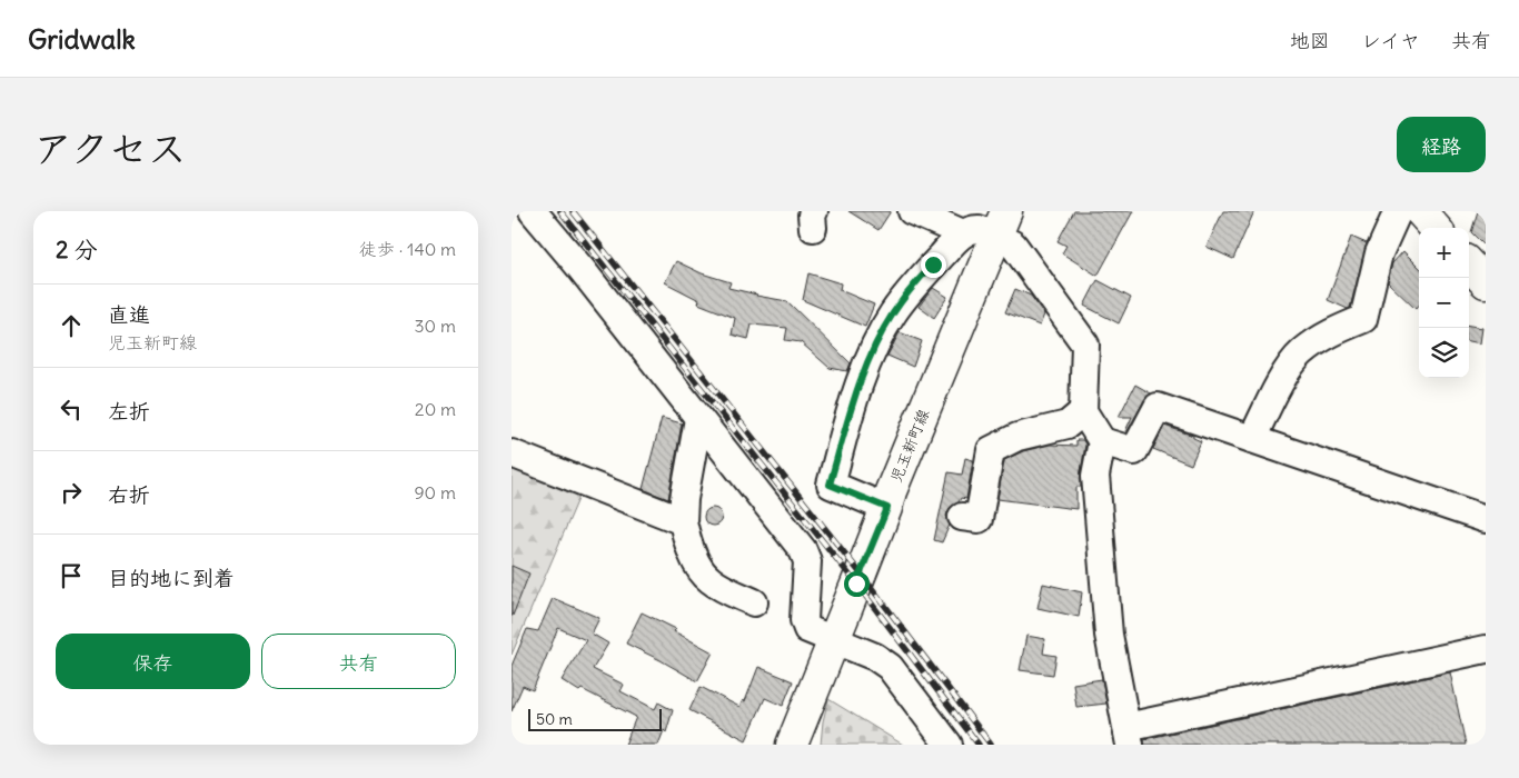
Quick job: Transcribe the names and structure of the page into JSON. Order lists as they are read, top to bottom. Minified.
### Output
{"streets":{"main road":["児玉新町線"]},"scale_bar":"50 m","page":{"header":"Gridwalk","nav":["地図","レイヤ","共有"],"title":"アクセス","buttons":["経路",["保存","共有"]],"heading":["2 分","徒歩 · 140 m"],"map_buttons":["+","−"],"list":[["直進","児玉新町線","30 m"],["左折","20 m"],["右折","90 m"],"目的地に到着"],"scale":"50 m"}}
